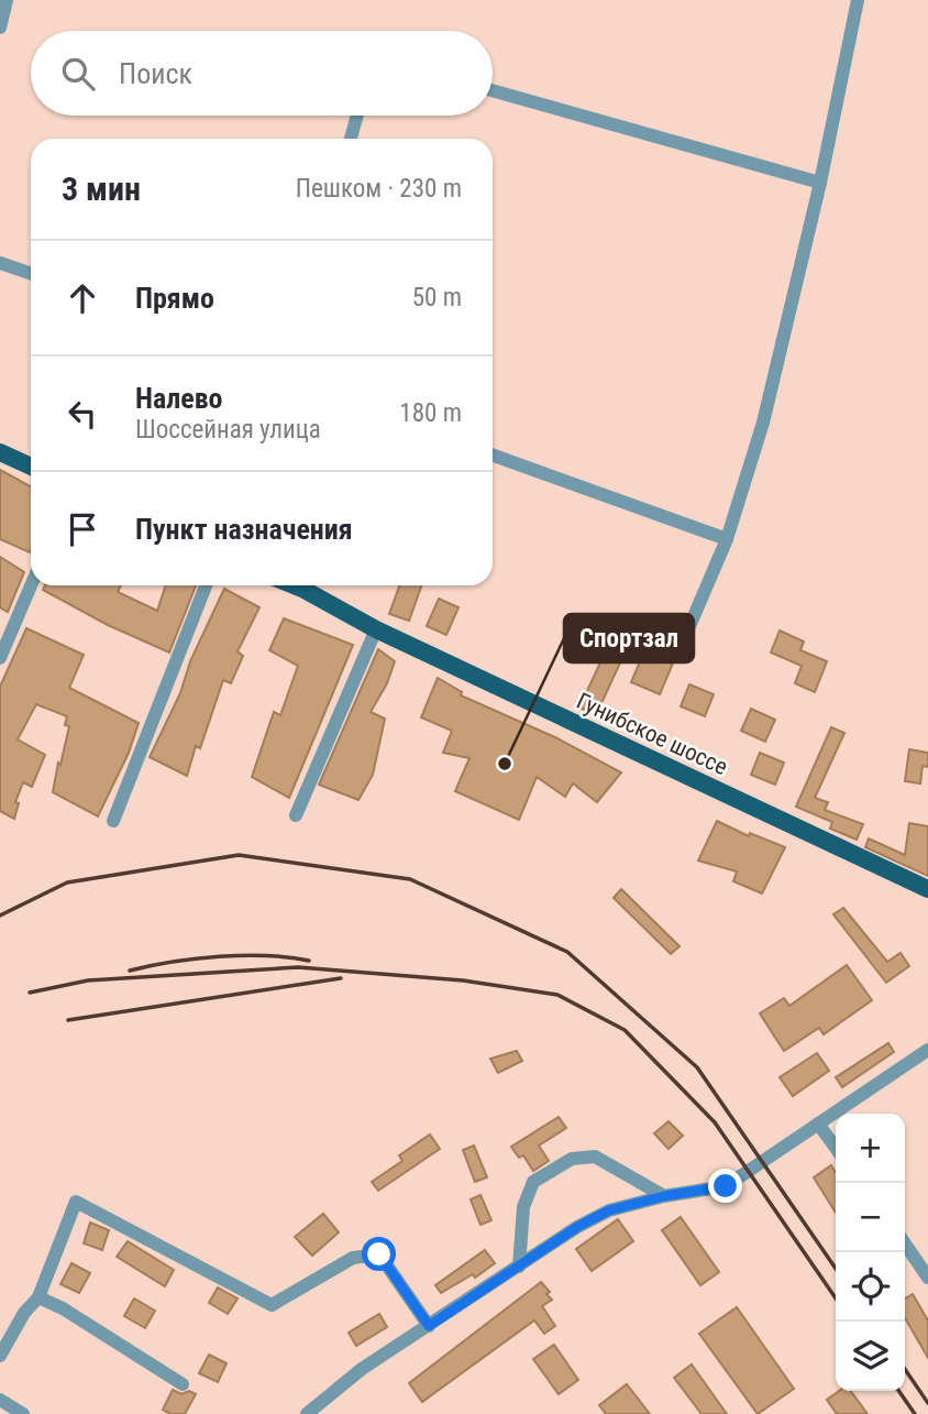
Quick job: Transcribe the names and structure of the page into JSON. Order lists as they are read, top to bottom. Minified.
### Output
{"streets":{"main road":["Гунибское шоссе"]},"places":["Спортзал"],"page":{"search":"Поиск","heading":["3 мин","Пешком · 230 m"],"list":[["Прямо","50 m"],["Налево","Шоссейная улица","180 m"],"Пункт назначения"],"map_buttons":["+","−"]}}
